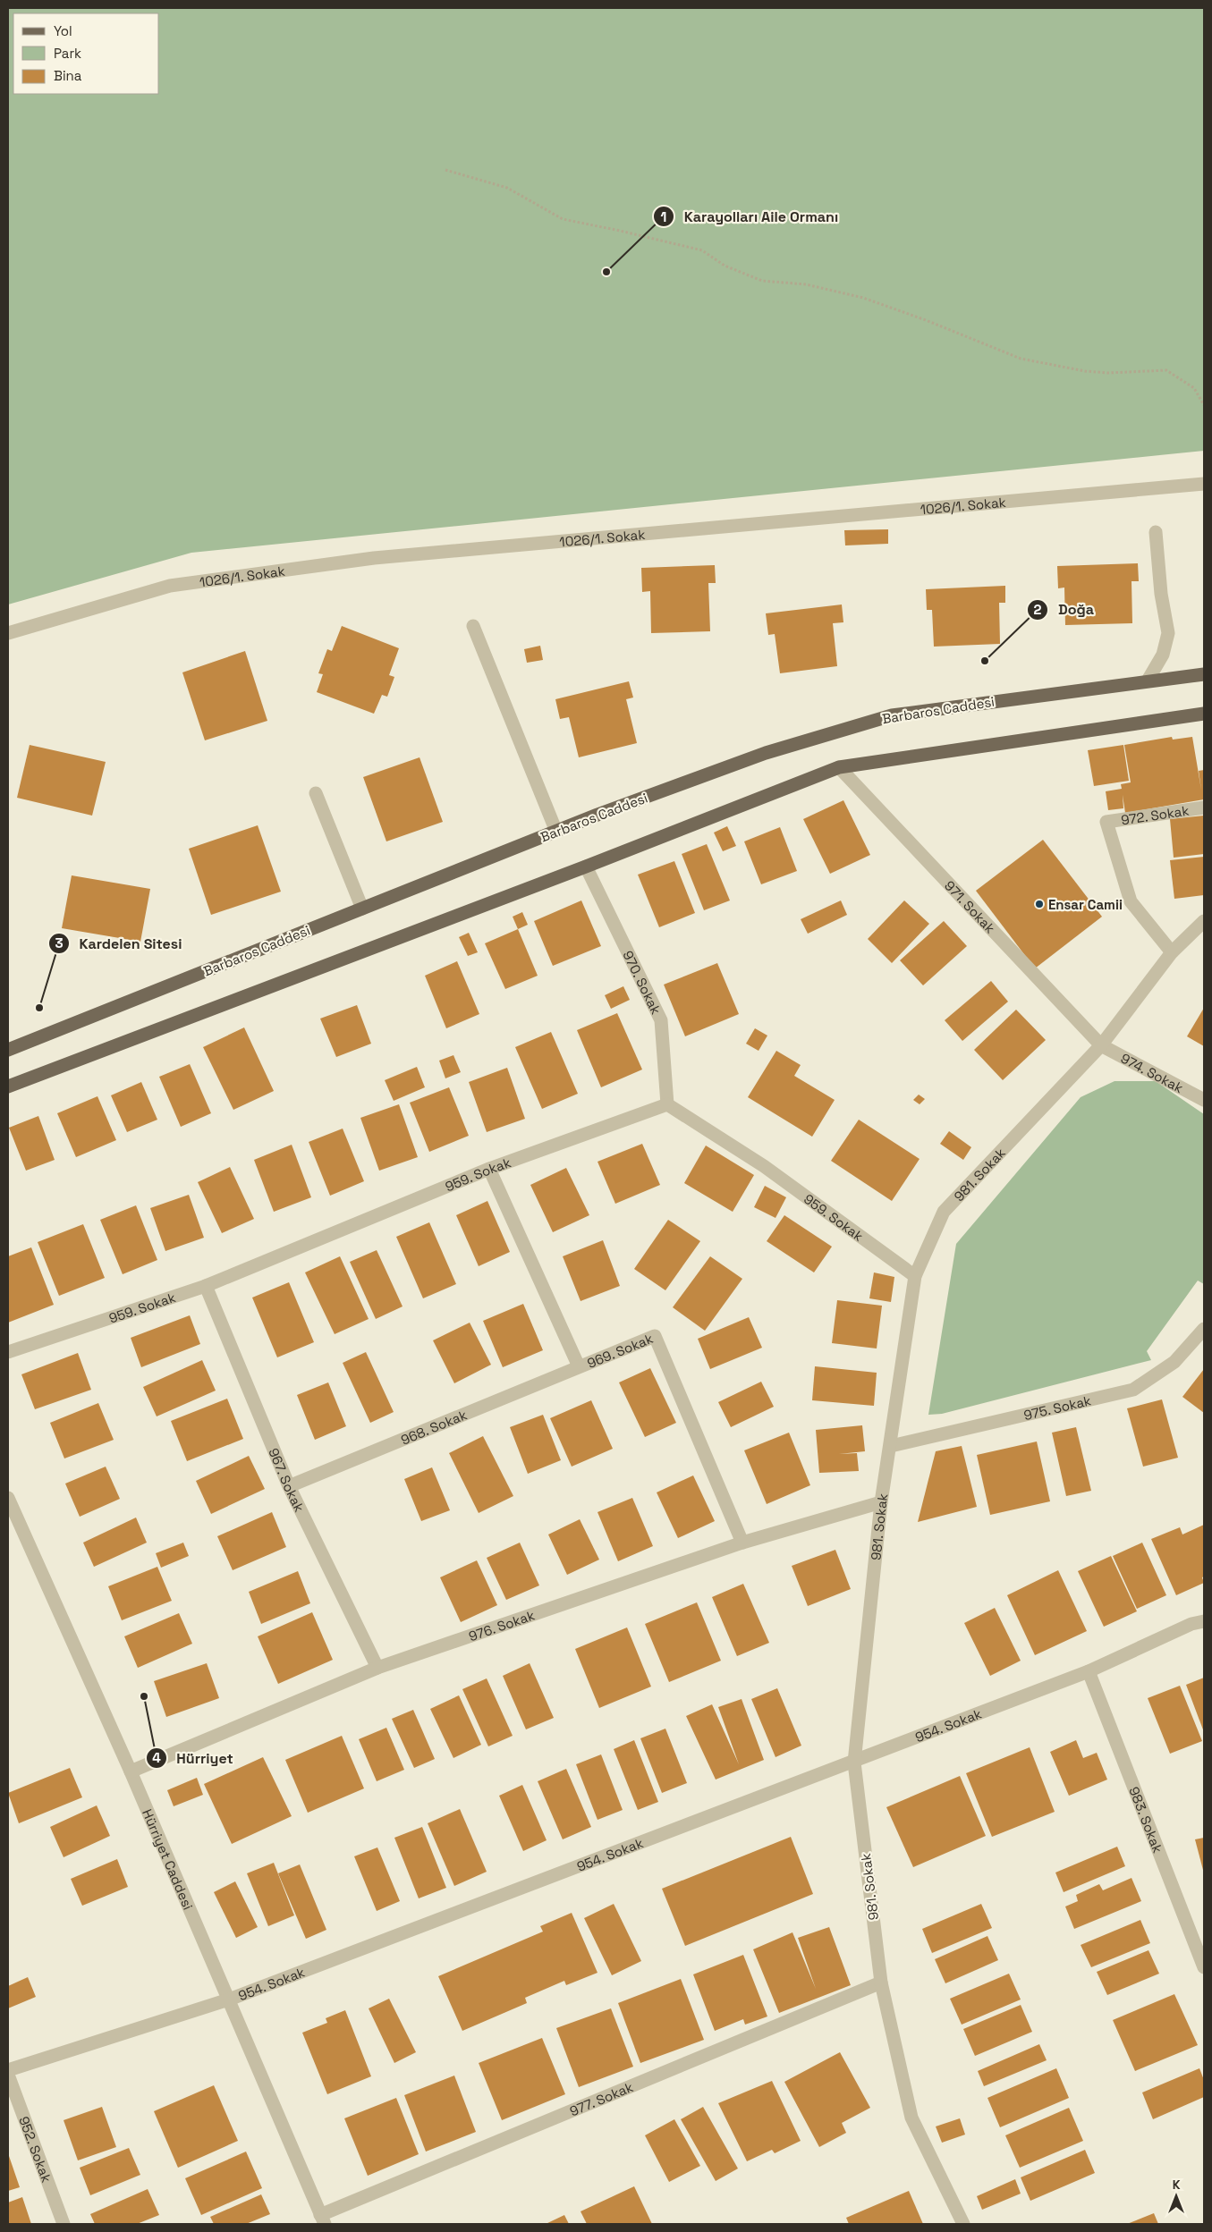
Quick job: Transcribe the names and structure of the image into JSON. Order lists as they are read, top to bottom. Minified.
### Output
{"streets":{"main road":["Barbaros Caddesi"],"street":["1026/1. Sokak","972. Sokak","971. Sokak","970. Sokak","974. Sokak","959. Sokak","981. Sokak","969. Sokak","975. Sokak","968. Sokak","967. Sokak","976. Sokak","954. Sokak","983. Sokak","Hürriyet Caddesi","977. Sokak","952. Sokak"]},"crossings":[["972. Sokak","981. Sokak"],["971. Sokak","974. Sokak"],["971. Sokak","981. Sokak"],["970. Sokak","959. Sokak"],["974. Sokak","981. Sokak"],["959. Sokak","981. Sokak"],["959. Sokak","969. Sokak"],["959. Sokak","967. Sokak"],["981. Sokak","975. Sokak"],["981. Sokak","976. Sokak"],["981. Sokak","954. Sokak"],["981. Sokak","977. Sokak"],["969. Sokak","968. Sokak"],["969. Sokak","976. Sokak"],["968. Sokak","967. Sokak"],["967. Sokak","976. Sokak"],["976. Sokak","Hürriyet Caddesi"],["954. Sokak","983. Sokak"],["954. Sokak","Hürriyet Caddesi"],["Hürriyet Caddesi","977. Sokak"]],"places":["Karayolları Aile Ormanı","Doğa","Ensar Camii","Kardelen Sitesi","Hürriyet"],"legend":["Yol","Park","Bina"],"north":"top"}
